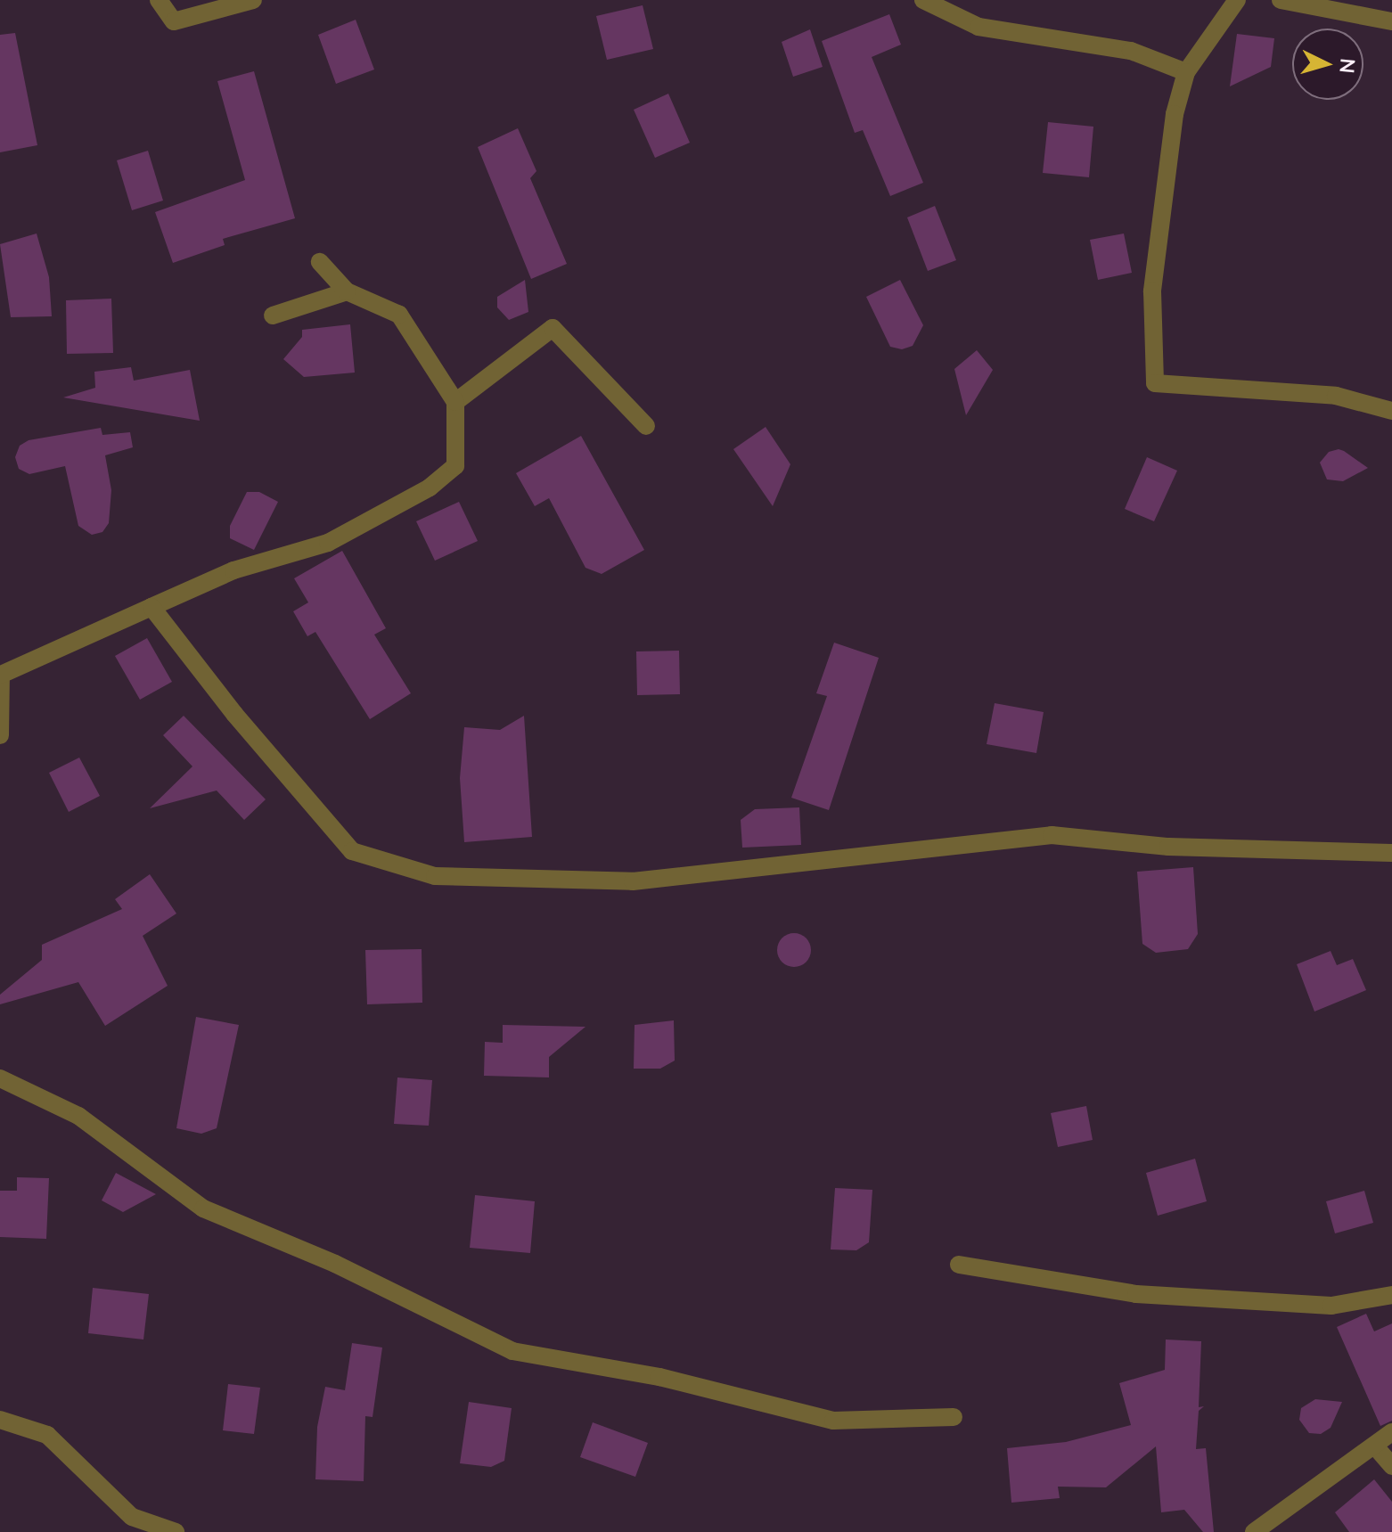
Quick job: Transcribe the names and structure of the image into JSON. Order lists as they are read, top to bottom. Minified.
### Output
{"north":"right"}
